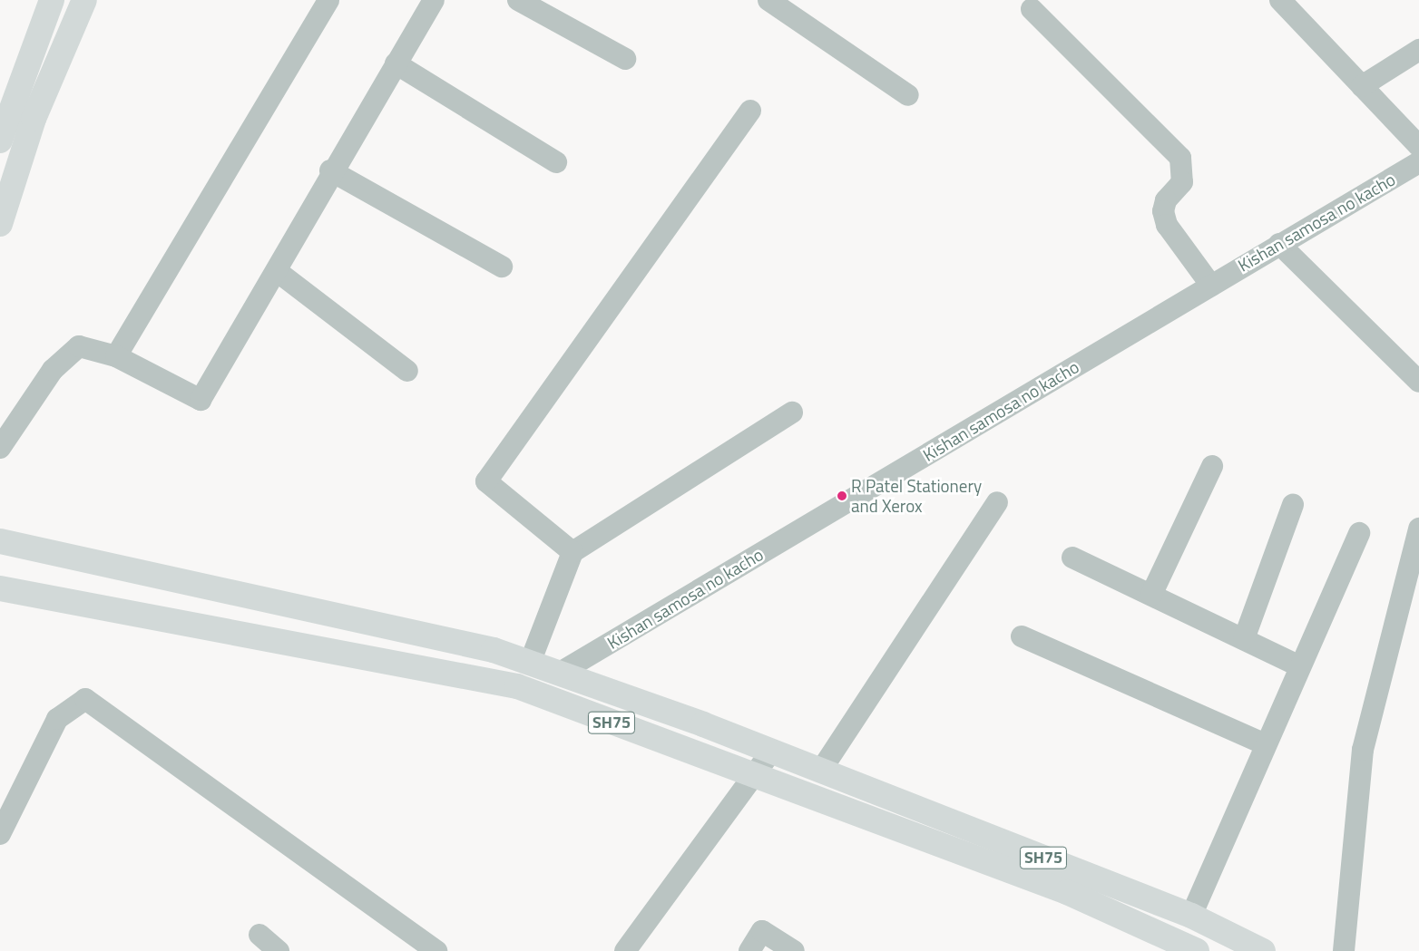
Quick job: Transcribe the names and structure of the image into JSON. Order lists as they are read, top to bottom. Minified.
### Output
{"streets":{"main road":["SH75"],"street":["Kishan samosa no kacho"]},"crossings":[["Kishan samosa no kacho","SH75"]],"places":["R Patel Stationery and Xerox"]}
